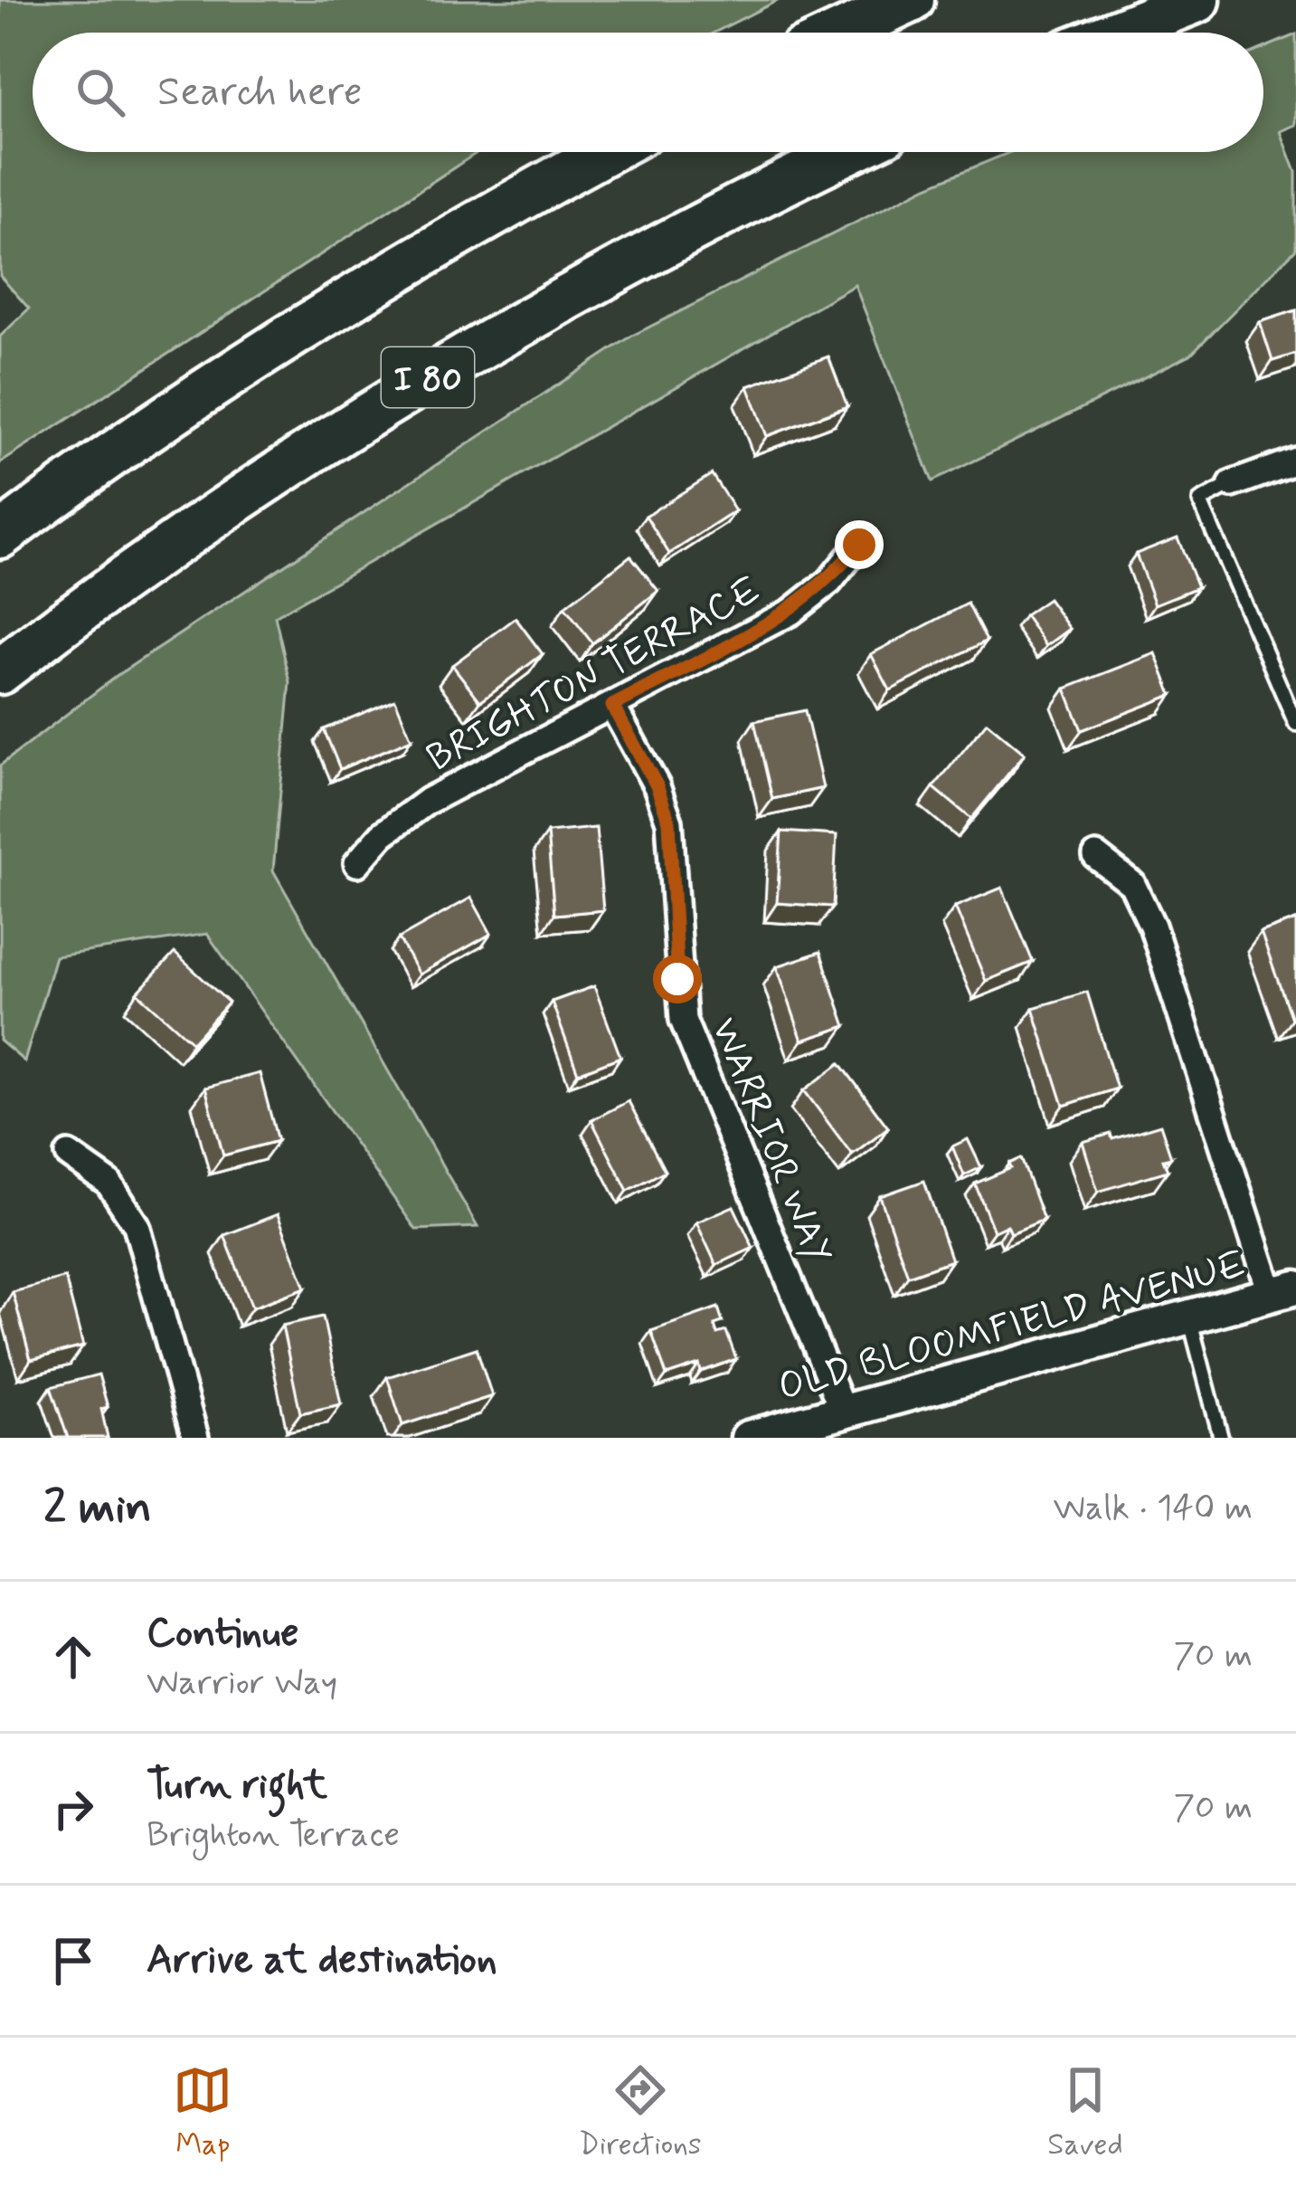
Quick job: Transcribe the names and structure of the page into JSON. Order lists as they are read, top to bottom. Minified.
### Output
{"streets":{"highway":["I 80"],"street":["BRIGHTON TERRACE","WARRIOR WAY","OLD BLOOMFIELD AVENUE"]},"crossings":[["BRIGHTON TERRACE","WARRIOR WAY"],["WARRIOR WAY","OLD BLOOMFIELD AVENUE"]],"page":{"search":"Search here","heading":["2 min","Walk · 140 m"],"list":[["Continue","Warrior Way","70 m"],["Turn right","Brighton Terrace","70 m"],"Arrive at destination"],"nav":["Map","Directions","Saved"]}}
